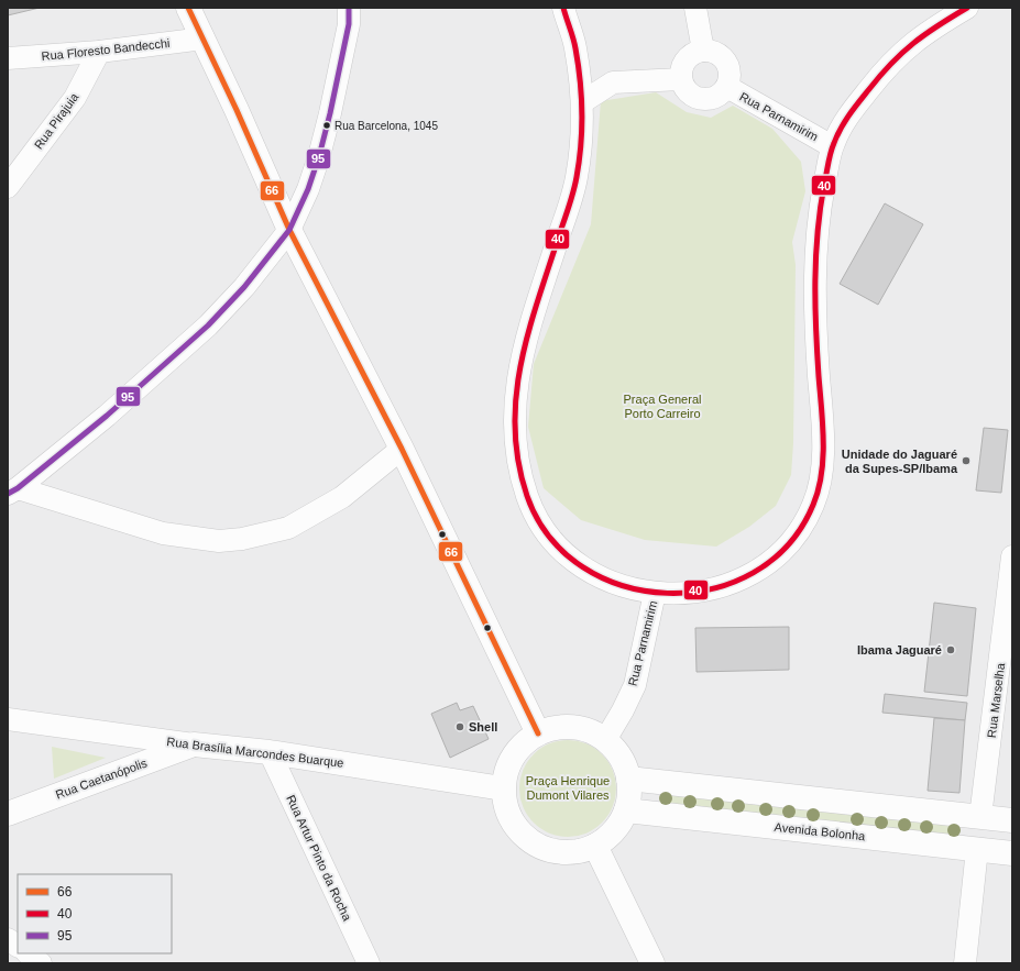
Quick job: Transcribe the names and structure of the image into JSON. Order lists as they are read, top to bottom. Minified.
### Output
{"streets":{"main road":["Rua Brasília Marcondes Buarque","Rua Caetanópolis","Avenida Bolonha"],"street":["Rua Floresto Bandecchi","Rua Parnamirim","Rua Pirajuia","Rua Marselha","Rua Artur Pinto da Rocha"]},"crossings":[["Rua Floresto Bandecchi","Rua Pirajuia"],["Rua Parnamirim","Rua Brasília Marcondes Buarque"],["Rua Parnamirim","Avenida Bolonha"],["Rua Brasília Marcondes Buarque","Rua Caetanópolis"],["Rua Brasília Marcondes Buarque","Avenida Bolonha"],["Rua Brasília Marcondes Buarque","Rua Artur Pinto da Rocha"]],"parks":["Praça General Porto Carreiro","Praça Henrique Dumont Vilares"],"places":["Rua Barcelona, 1045","Unidade do Jaguaré da Supes-SP/Ibama","Ibama Jaguaré","Shell"],"lines":["transit line 66","transit line 40","transit line 95"],"legend":["66","40","95"]}
